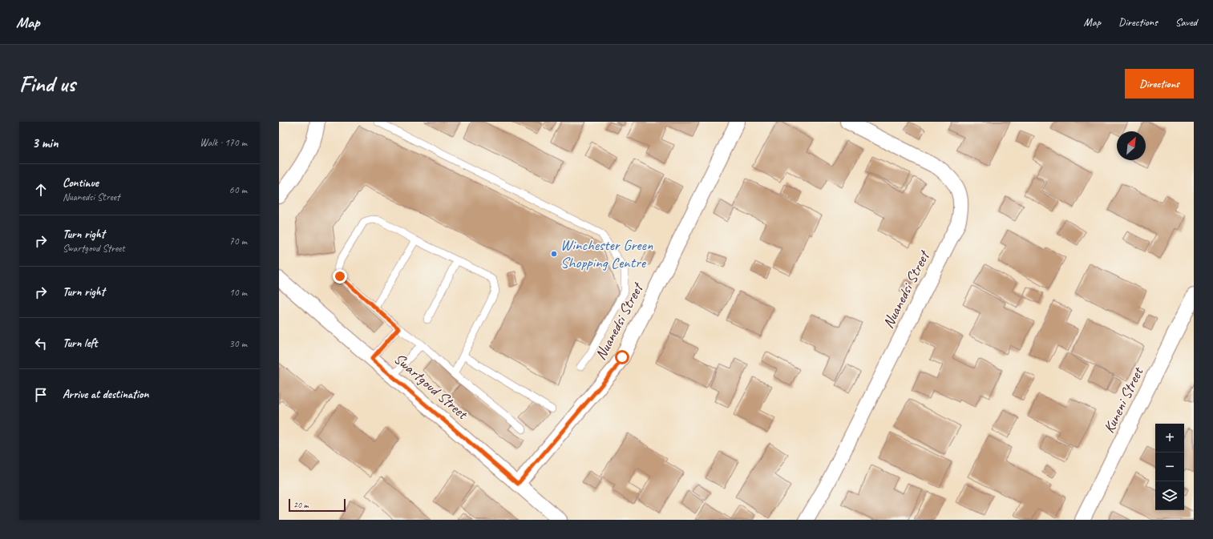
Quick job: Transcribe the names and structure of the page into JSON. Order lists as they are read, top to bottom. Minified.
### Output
{"streets":{"street":["Nuanedsi Street","Swartgoud Street","Kuneni Street"]},"crossings":[["Nuanedsi Street","Swartgoud Street"]],"places":["Winchester Green Shopping Centre"],"scale_bar":"20 m","north":"top right","page":{"header":"Map","nav":["Map","Directions","Saved"],"buttons":"Directions","title":"Find us","heading":["3 min","Walk · 170 m"],"list":[["Continue","Nuanedsi Street","60 m"],["Turn right","Swartgoud Street","70 m"],["Turn right","10 m"],["Turn left","30 m"],"Arrive at destination"],"map_buttons":["+","−"],"scale":"20 m"}}
